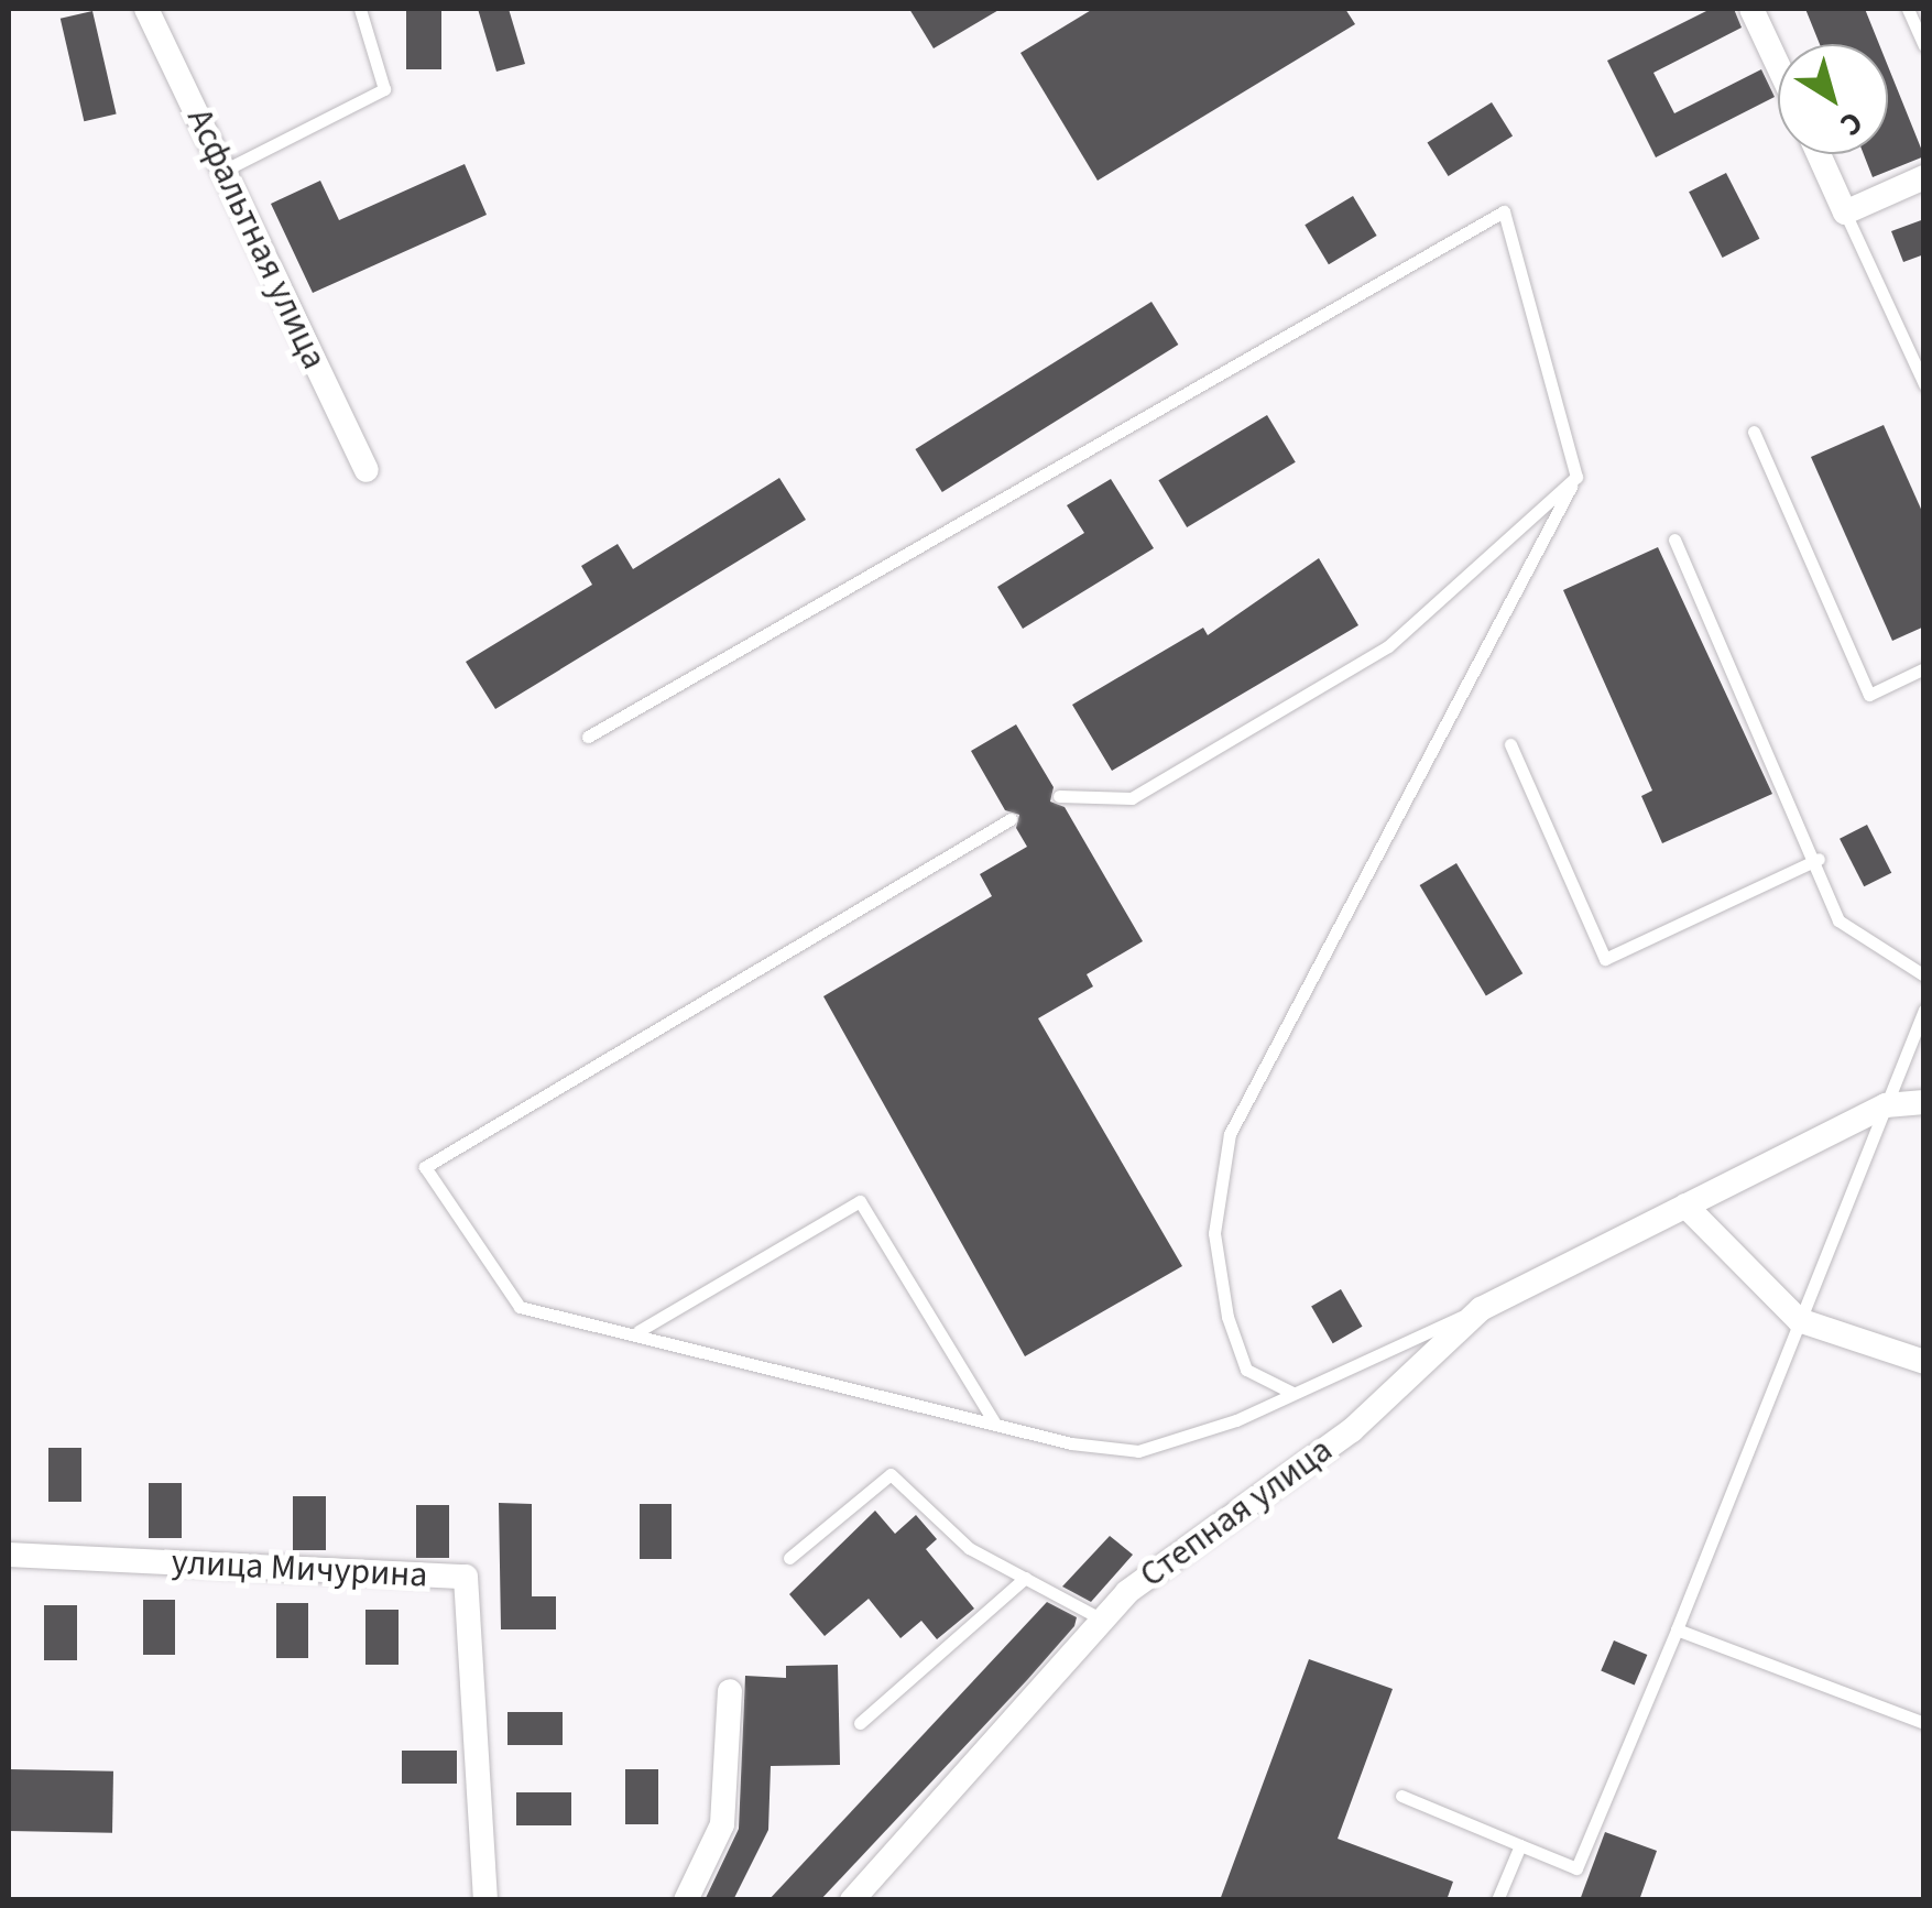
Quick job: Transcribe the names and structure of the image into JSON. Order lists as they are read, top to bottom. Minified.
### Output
{"streets":{"street":["Асфальтная улица","Степная улица","улица Мичурина"]},"north":"bottom right"}
